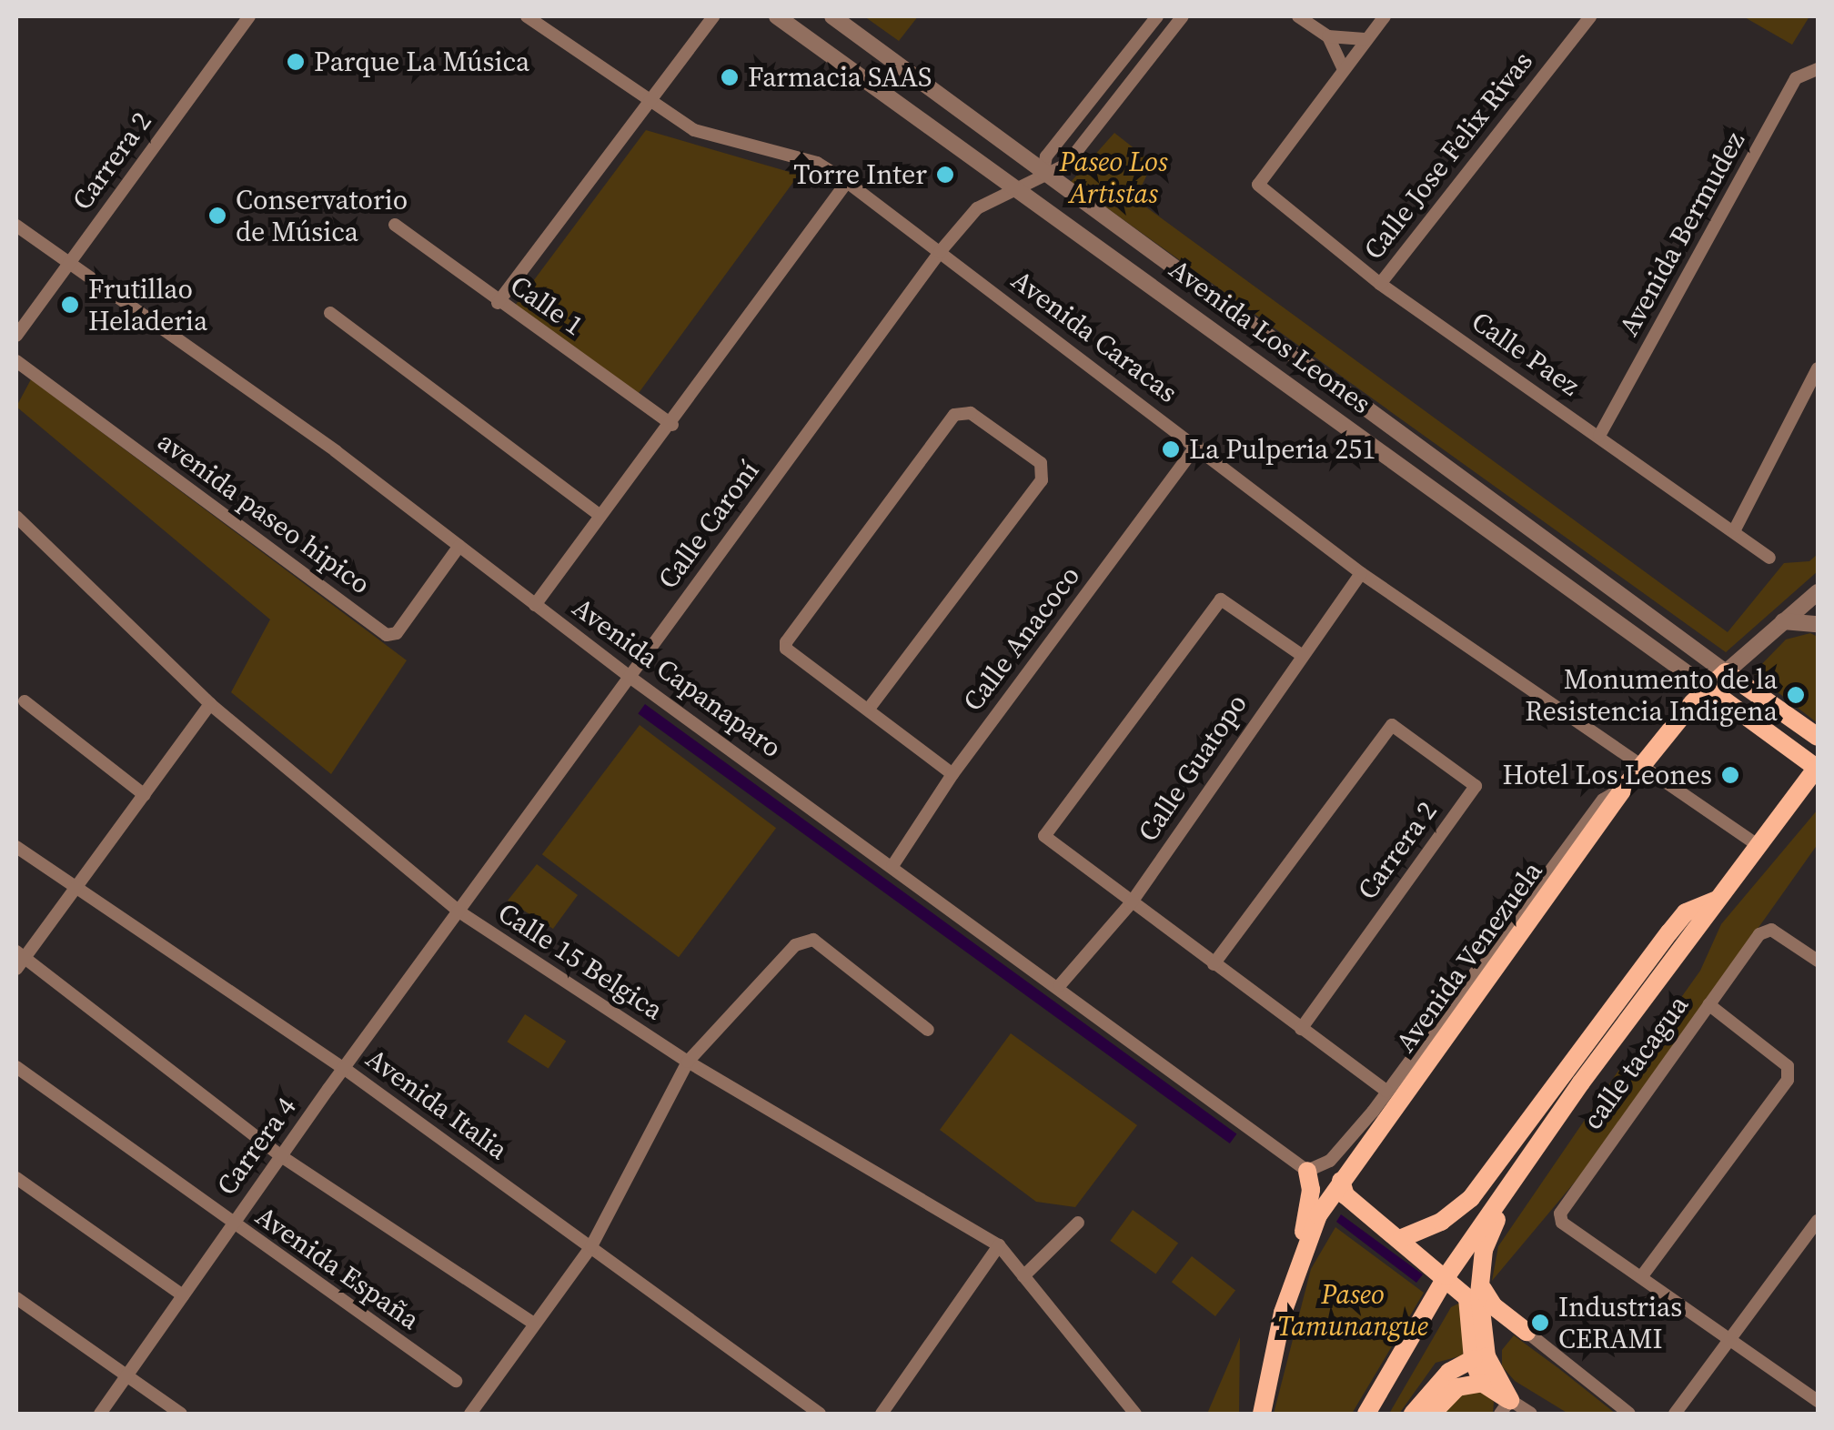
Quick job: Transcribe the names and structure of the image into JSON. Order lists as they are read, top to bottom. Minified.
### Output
{"streets":{"main road":["Avenida Los Leones","Avenida Venezuela"],"street":["Calle Jose Felix Rivas","Carrera 2","Avenida Bermudez","Calle 1","Avenida Caracas","Calle Paez","avenida paseo hipico","Calle Caroní","Calle Anacoco","Avenida Capanaparo","Calle Guatopo","Calle 15 Belgica","calle tacagua","Avenida Italia","Carrera 4","Avenida España"]},"crossings":[["Calle Jose Felix Rivas","Calle Paez"],["Carrera 2","Avenida Capanaparo"],["Avenida Bermudez","Calle Paez"],["Avenida Caracas","Calle Caroní"],["Avenida Caracas","Calle Anacoco"],["Avenida Caracas","Calle Guatopo"],["Avenida Caracas","Avenida Venezuela"],["Avenida Los Leones","Calle Caroní"],["Avenida Los Leones","Avenida Venezuela"],["avenida paseo hipico","Avenida Capanaparo"],["Calle Caroní","Avenida Capanaparo"],["Calle Caroní","Calle 15 Belgica"],["Calle Caroní","Carrera 4"],["Calle Anacoco","Avenida Capanaparo"],["Avenida Capanaparo","Calle Guatopo"],["Calle 15 Belgica","Carrera 4"],["Avenida Italia","Carrera 4"],["Carrera 4","Avenida España"]],"parks":["Paseo Los Artistas","Paseo Tamunangue"],"places":["Parque La Música","Farmacia SAAS","Torre Inter","Conservatorio de Música","Frutillao Heladeria","La Pulperia 251","Monumento de la Resistencia Indigena","Hotel Los Leones","Industrias CERAMI"]}
